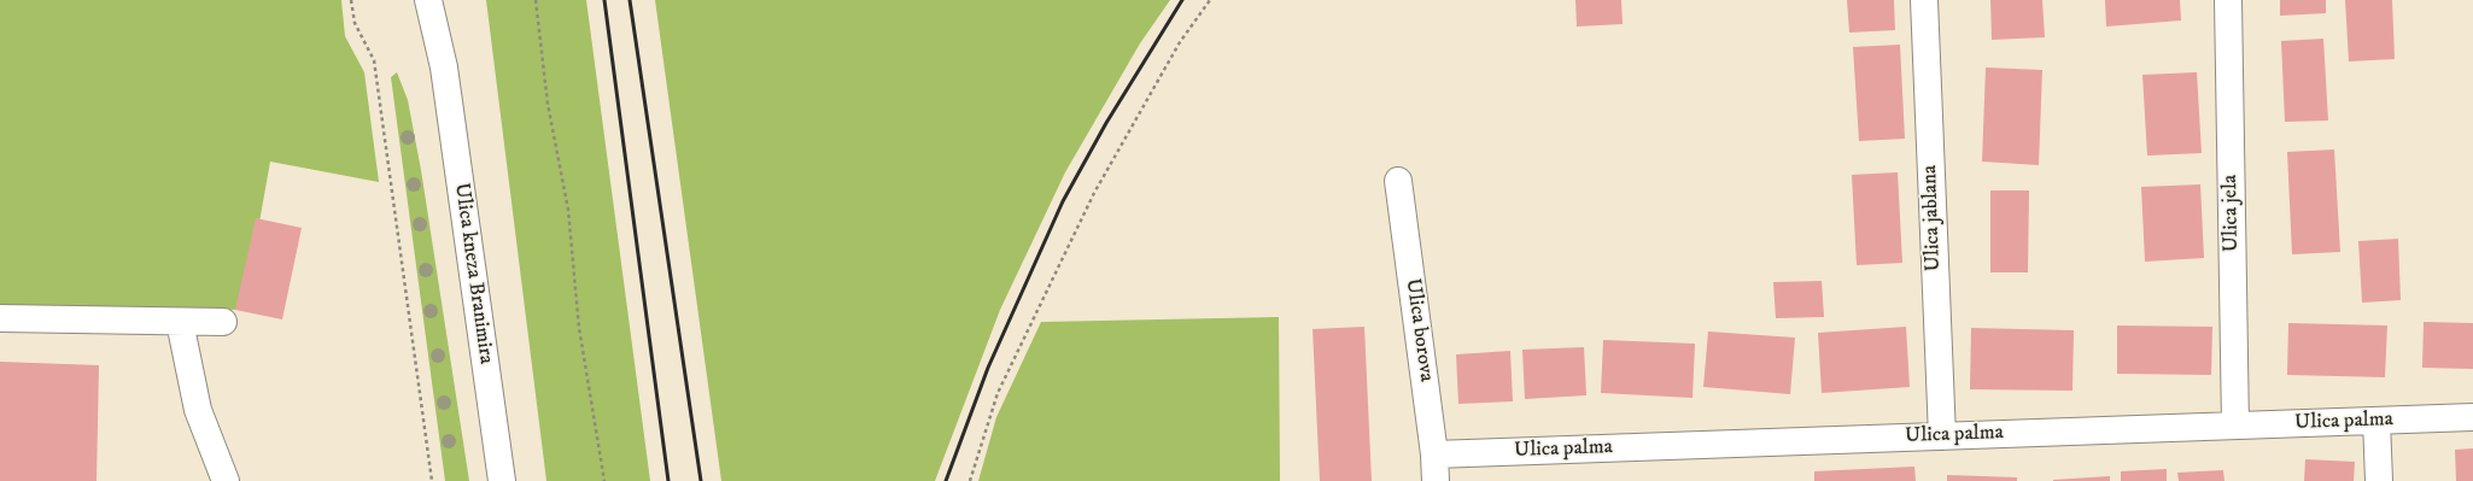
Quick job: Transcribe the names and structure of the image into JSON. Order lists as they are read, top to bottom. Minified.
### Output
{"streets":{"street":["Ulica jela","Ulica jablana","Ulica kneza Branimira","Ulica borova","Ulica palma"]},"crossings":[["Ulica jela","Ulica palma"],["Ulica jablana","Ulica palma"],["Ulica borova","Ulica palma"]]}
